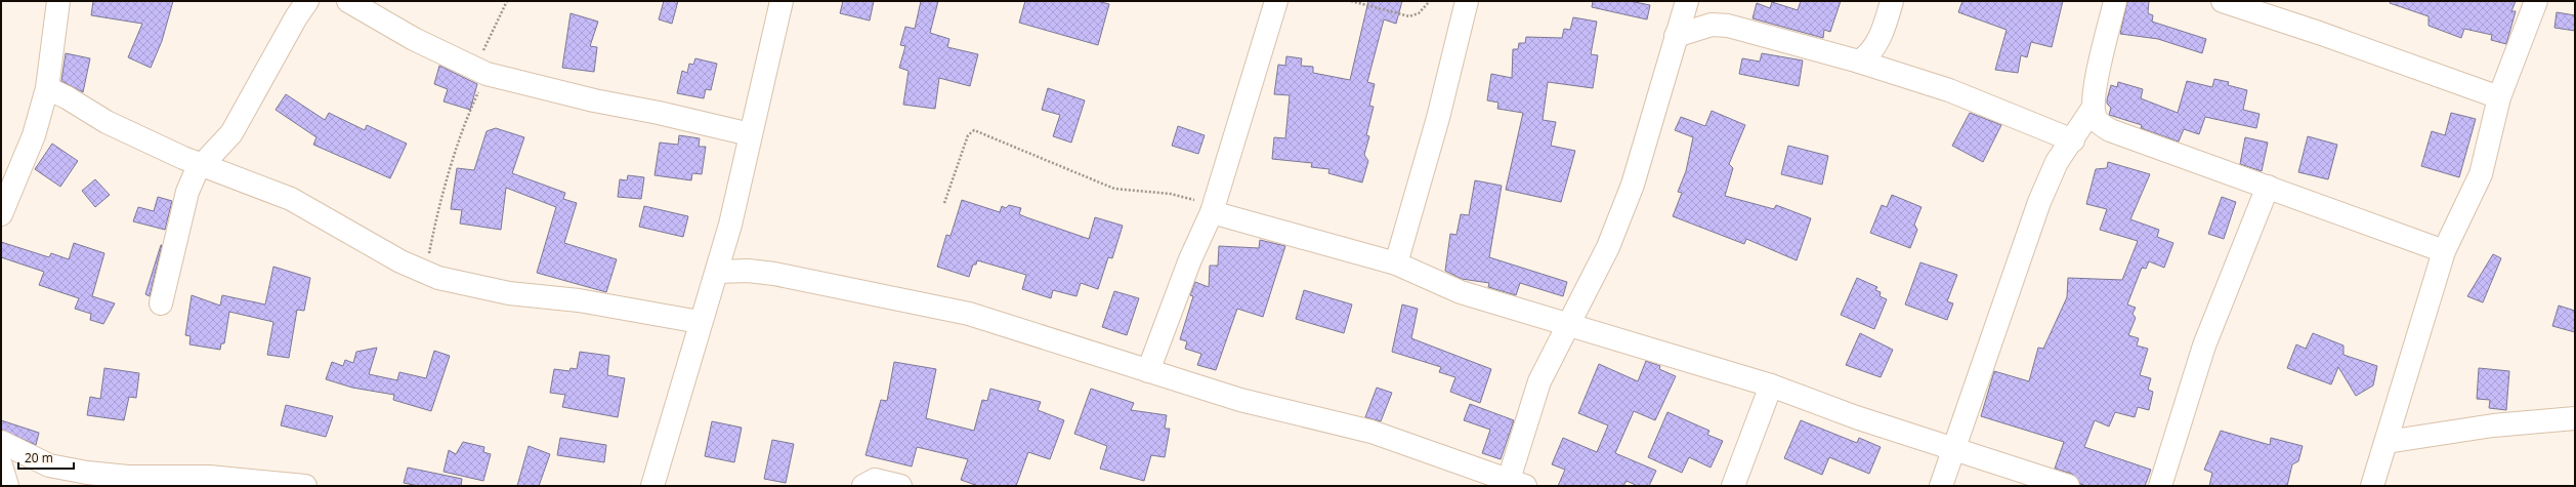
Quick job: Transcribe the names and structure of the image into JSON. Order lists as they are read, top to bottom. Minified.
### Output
{"scale_bar":"20 m"}
